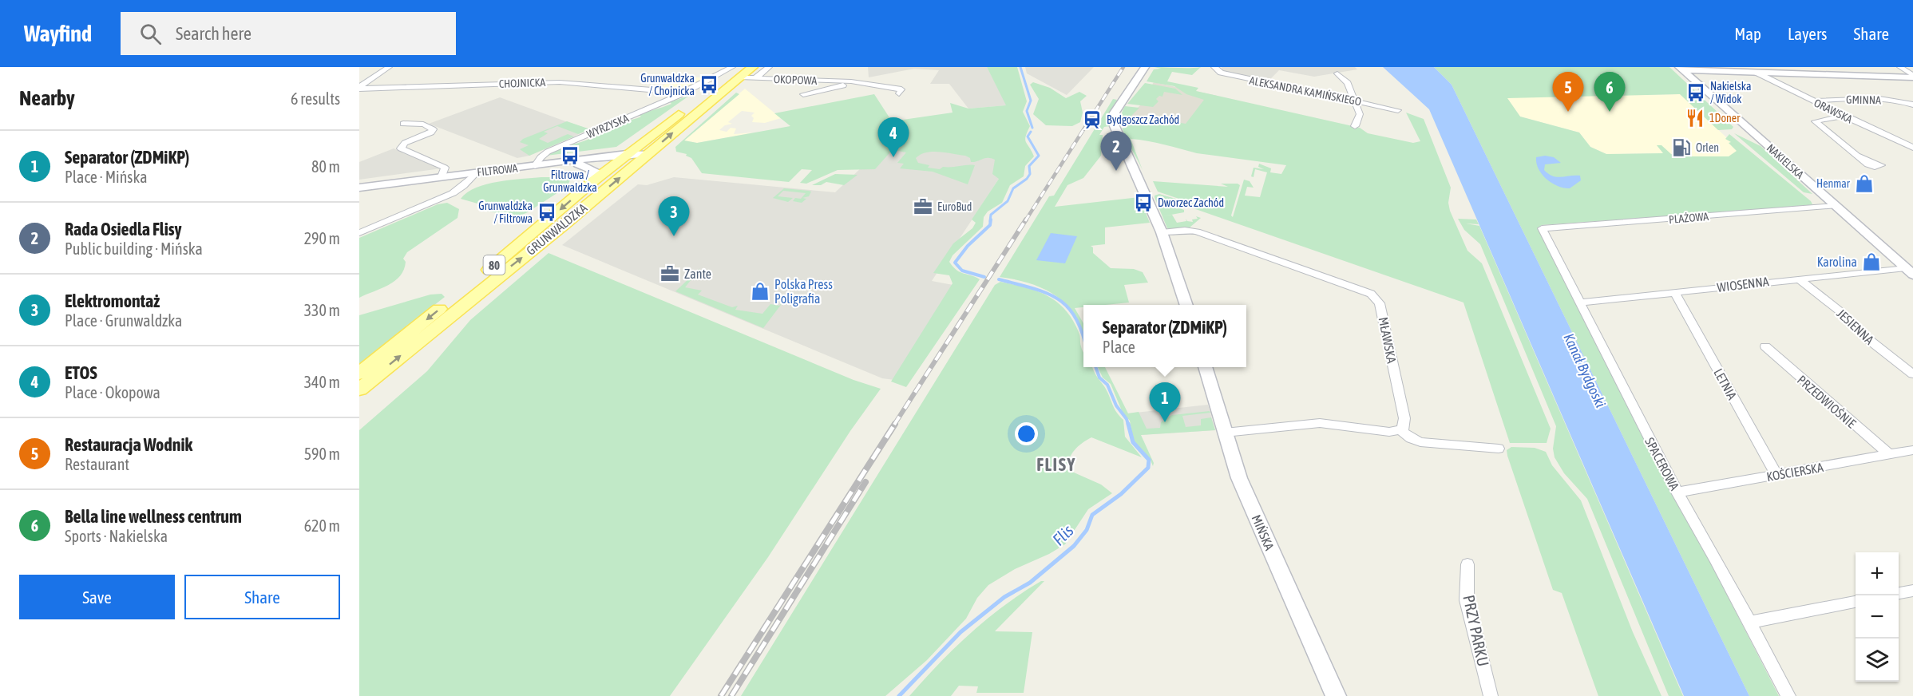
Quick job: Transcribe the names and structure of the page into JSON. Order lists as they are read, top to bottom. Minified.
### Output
{"streets":{"main road":["GRUNWALDZKA","80"],"street":["OKOPOWA","CHOJNICKA","ALEKSANDRA KAMIŃSKIEGO","GMINNA","ORAWSKA","WYRZYSKA","NAKIELSKA","FILTROWA","PLAŻOWA","WIOSENNA","JESIENNA","MŁAWSKA","LETNIA","PRZEDWIOŚNIE","SPACEROWA","KOŚCIERSKA","MIŃSKA","PRZY PARKU"]},"crossings":[["OKOPOWA","GRUNWALDZKA"],["CHOJNICKA","WYRZYSKA"],["GMINNA","ORAWSKA"],["WYRZYSKA","FILTROWA"],["NAKIELSKA","PLAŻOWA"],["NAKIELSKA","WIOSENNA"],["FILTROWA","GRUNWALDZKA"],["PLAŻOWA","SPACEROWA"],["WIOSENNA","JESIENNA"],["WIOSENNA","LETNIA"],["WIOSENNA","SPACEROWA"],["LETNIA","KOŚCIERSKA"],["PRZEDWIOŚNIE","KOŚCIERSKA"],["SPACEROWA","KOŚCIERSKA"]],"districts":["FLISY"],"water":["Kanał Bydgoski","Flis"],"places":{"bus stop":["Grunwaldzka / Chojnicka","Nakielska / Widok","Filtrowa / Grunwaldzka","Dworzec Zachód","Grunwaldzka / Filtrowa"],"restaurant":["1Doner"],"station":["Bydgoszcz Zachód"],"fuel station":["Orlen"],"shop":["Henmar","Karolina","Polska Press Poligrafia"],"office":["EuroBud","Zante"]},"page":{"header":"Wayfind","search":"Search here","nav":["Map","Layers","Share"],"heading":["Nearby","6 results"],"pins":["5","6","4","2","3","1"],"list":[{"mark":"1","name":"Separator (ZDMiKP)","note":"Place · Mińska","value":"80 m"},{"mark":"2","name":"Rada Osiedla Flisy","note":"Public building · Mińska","value":"290 m"},{"mark":"3","name":"Elektromontaż","note":"Place · Grunwaldzka","value":"330 m"},{"mark":"4","name":"ETOS","note":"Place · Okopowa","value":"340 m"},{"mark":"5","name":"Restauracja Wodnik","note":"Restaurant","value":"590 m"},{"mark":"6","name":"Bella line wellness centrum","note":"Sports · Nakielska","value":"620 m"}],"popup":["Separator (ZDMiKP)","Place"],"map_buttons":["+","−"],"buttons":["Save","Share"]}}
